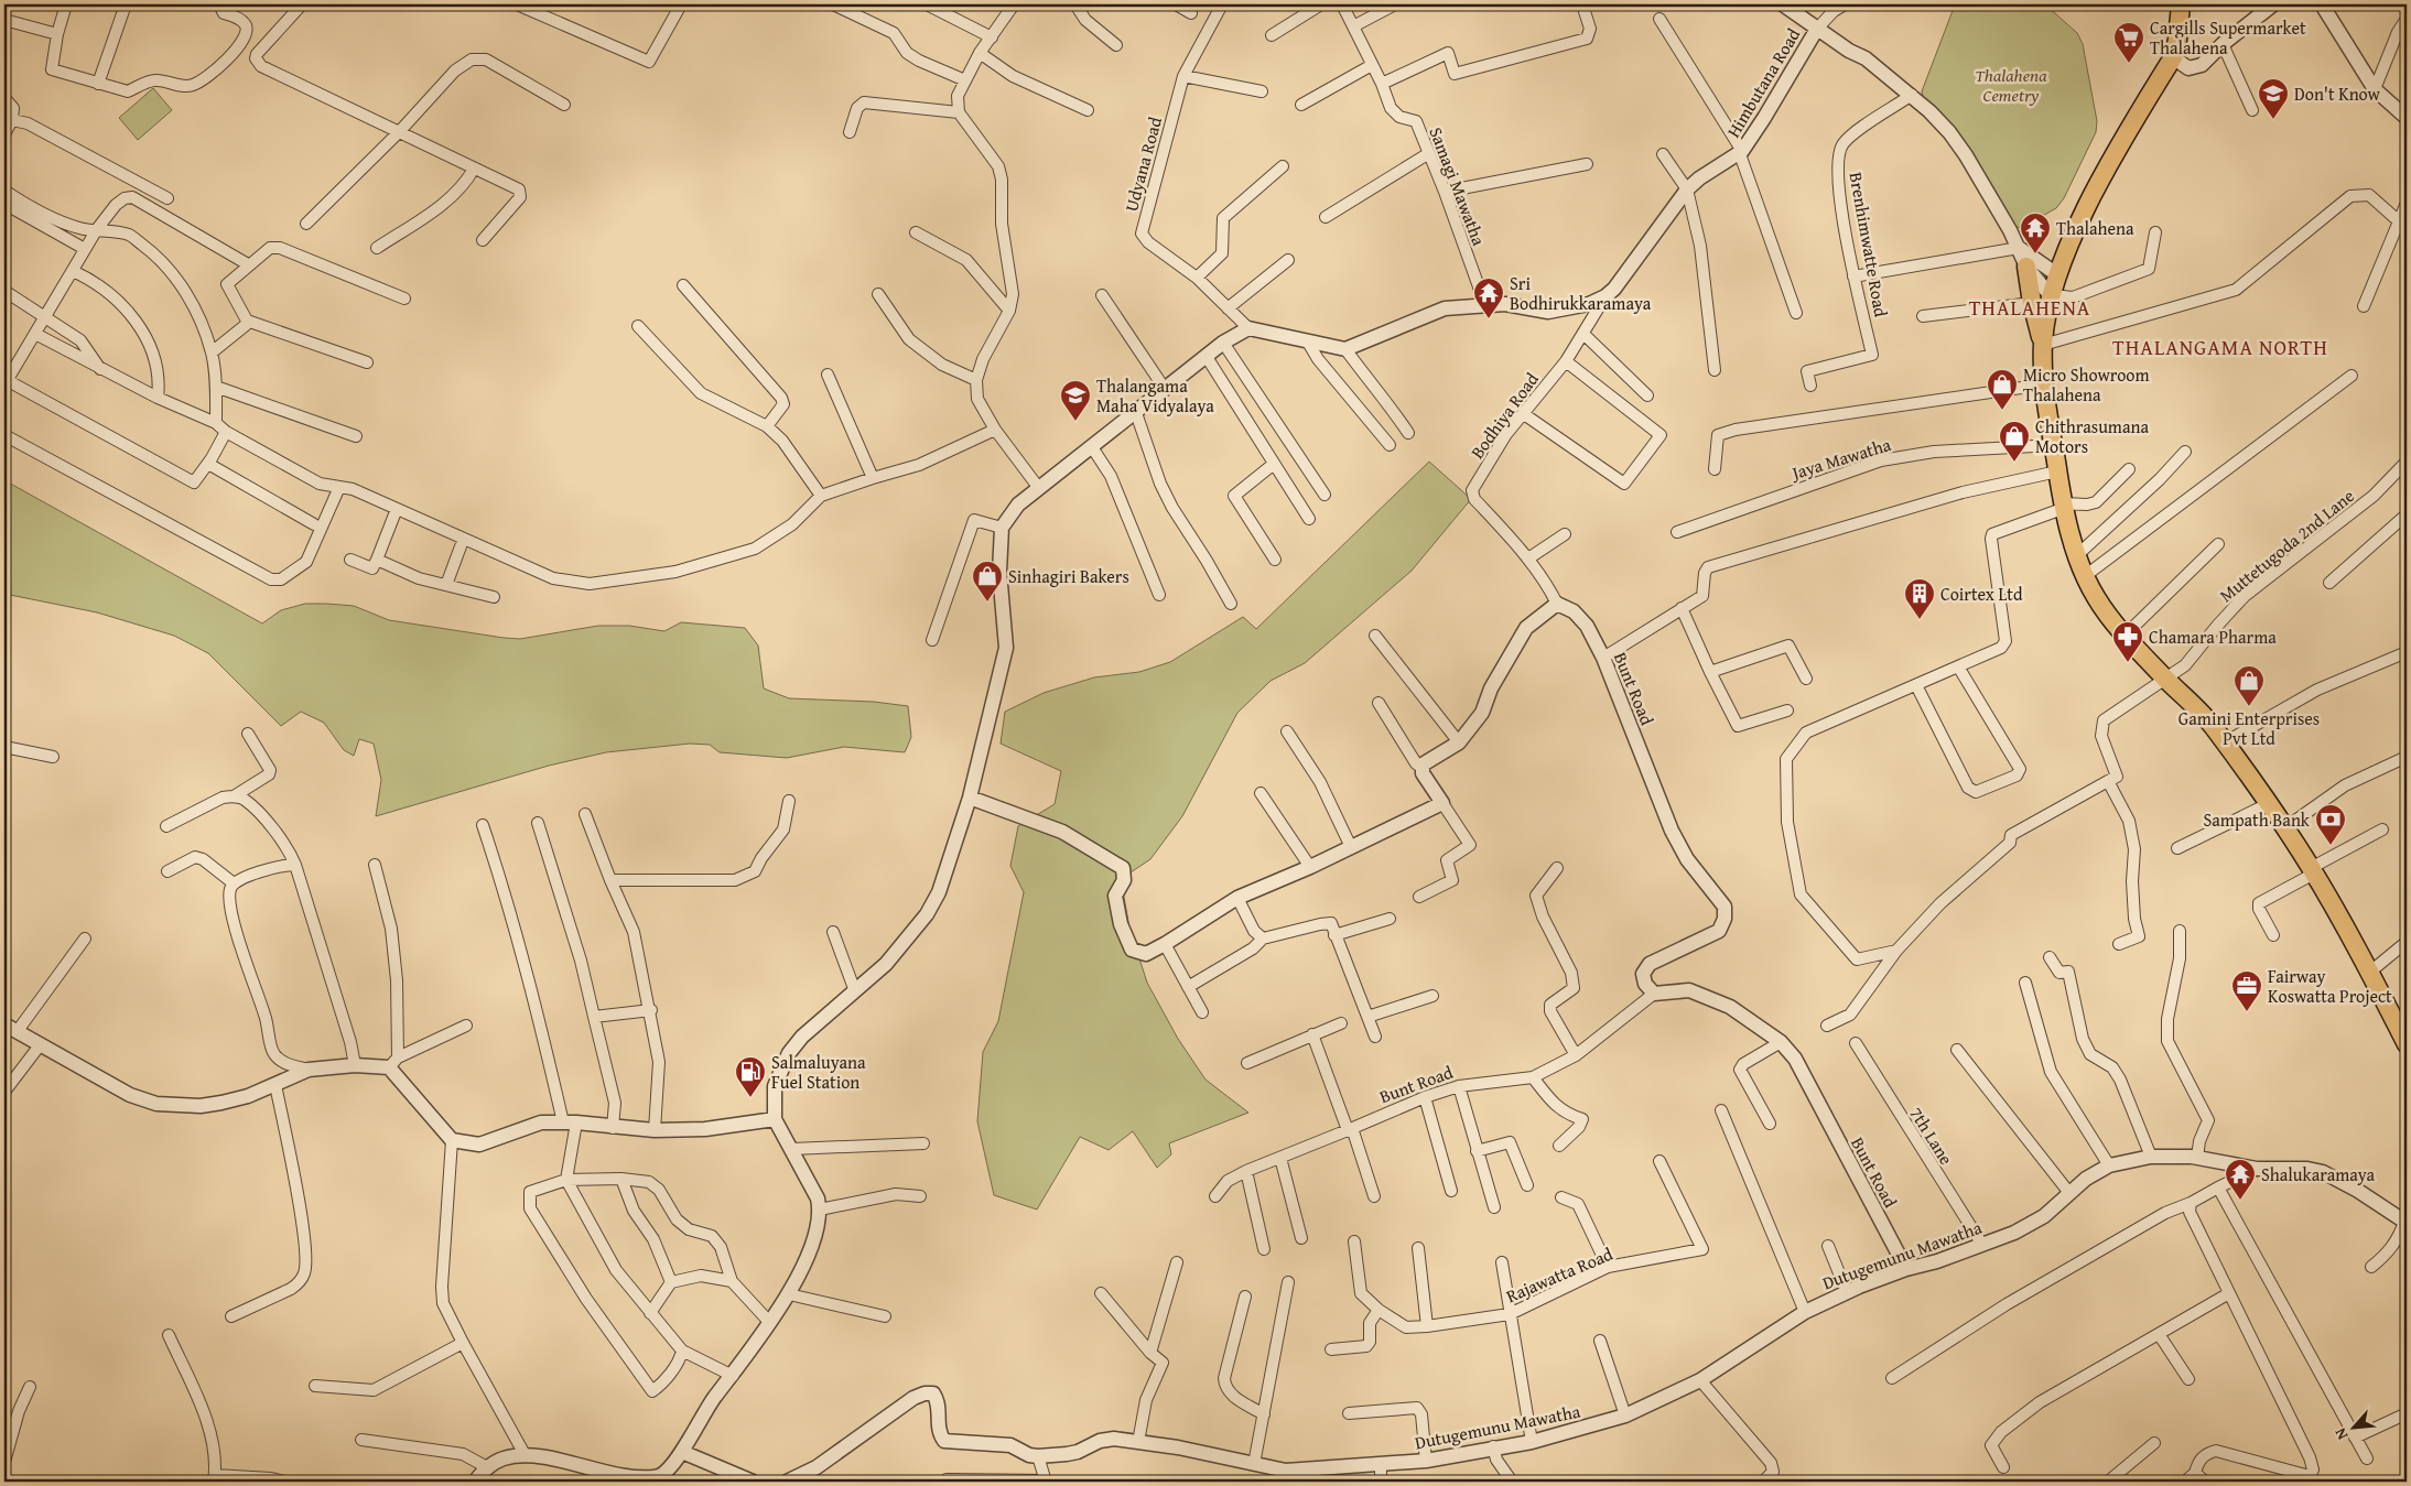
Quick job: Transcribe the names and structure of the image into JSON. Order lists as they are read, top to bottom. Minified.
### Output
{"streets":{"street":["Himbutana Road","Udyana Road","Samagi Mawatha","Brenhimwatte Road","Bodhiya Road","Jaya Mawatha","Muttetugoda 2nd Lane","Bunt Road","7th Lane","Dutugemunu Mawatha","Rajawatta Road"]},"crossings":[["Himbutana Road","Bodhiya Road"],["Bodhiya Road","Bunt Road"],["Bunt Road","Dutugemunu Mawatha"],["7th Lane","Dutugemunu Mawatha"]],"districts":["THALAHENA","THALANGAMA NORTH"],"parks":["Thalahena Cemetry"],"places":{"supermarket":["Cargills Supermarket Thalahena"],"school or university":["Don't Know","Thalangama Maha Vidyalaya"],"temple":["Thalahena","Sri Bodhirukkaramaya","Shalukaramaya"],"shop":["Micro Showroom Thalahena","Chithrasumana Motors","Sinhagiri Bakers","Gamini Enterprises Pvt Ltd"],"building":["Coirtex Ltd"],"pharmacy":["Chamara Pharma"],"bank":["Sampath Bank"],"office":["Fairway Koswatta Project"],"fuel station":["Salmaluyana Fuel Station"]},"north":"bottom left"}
